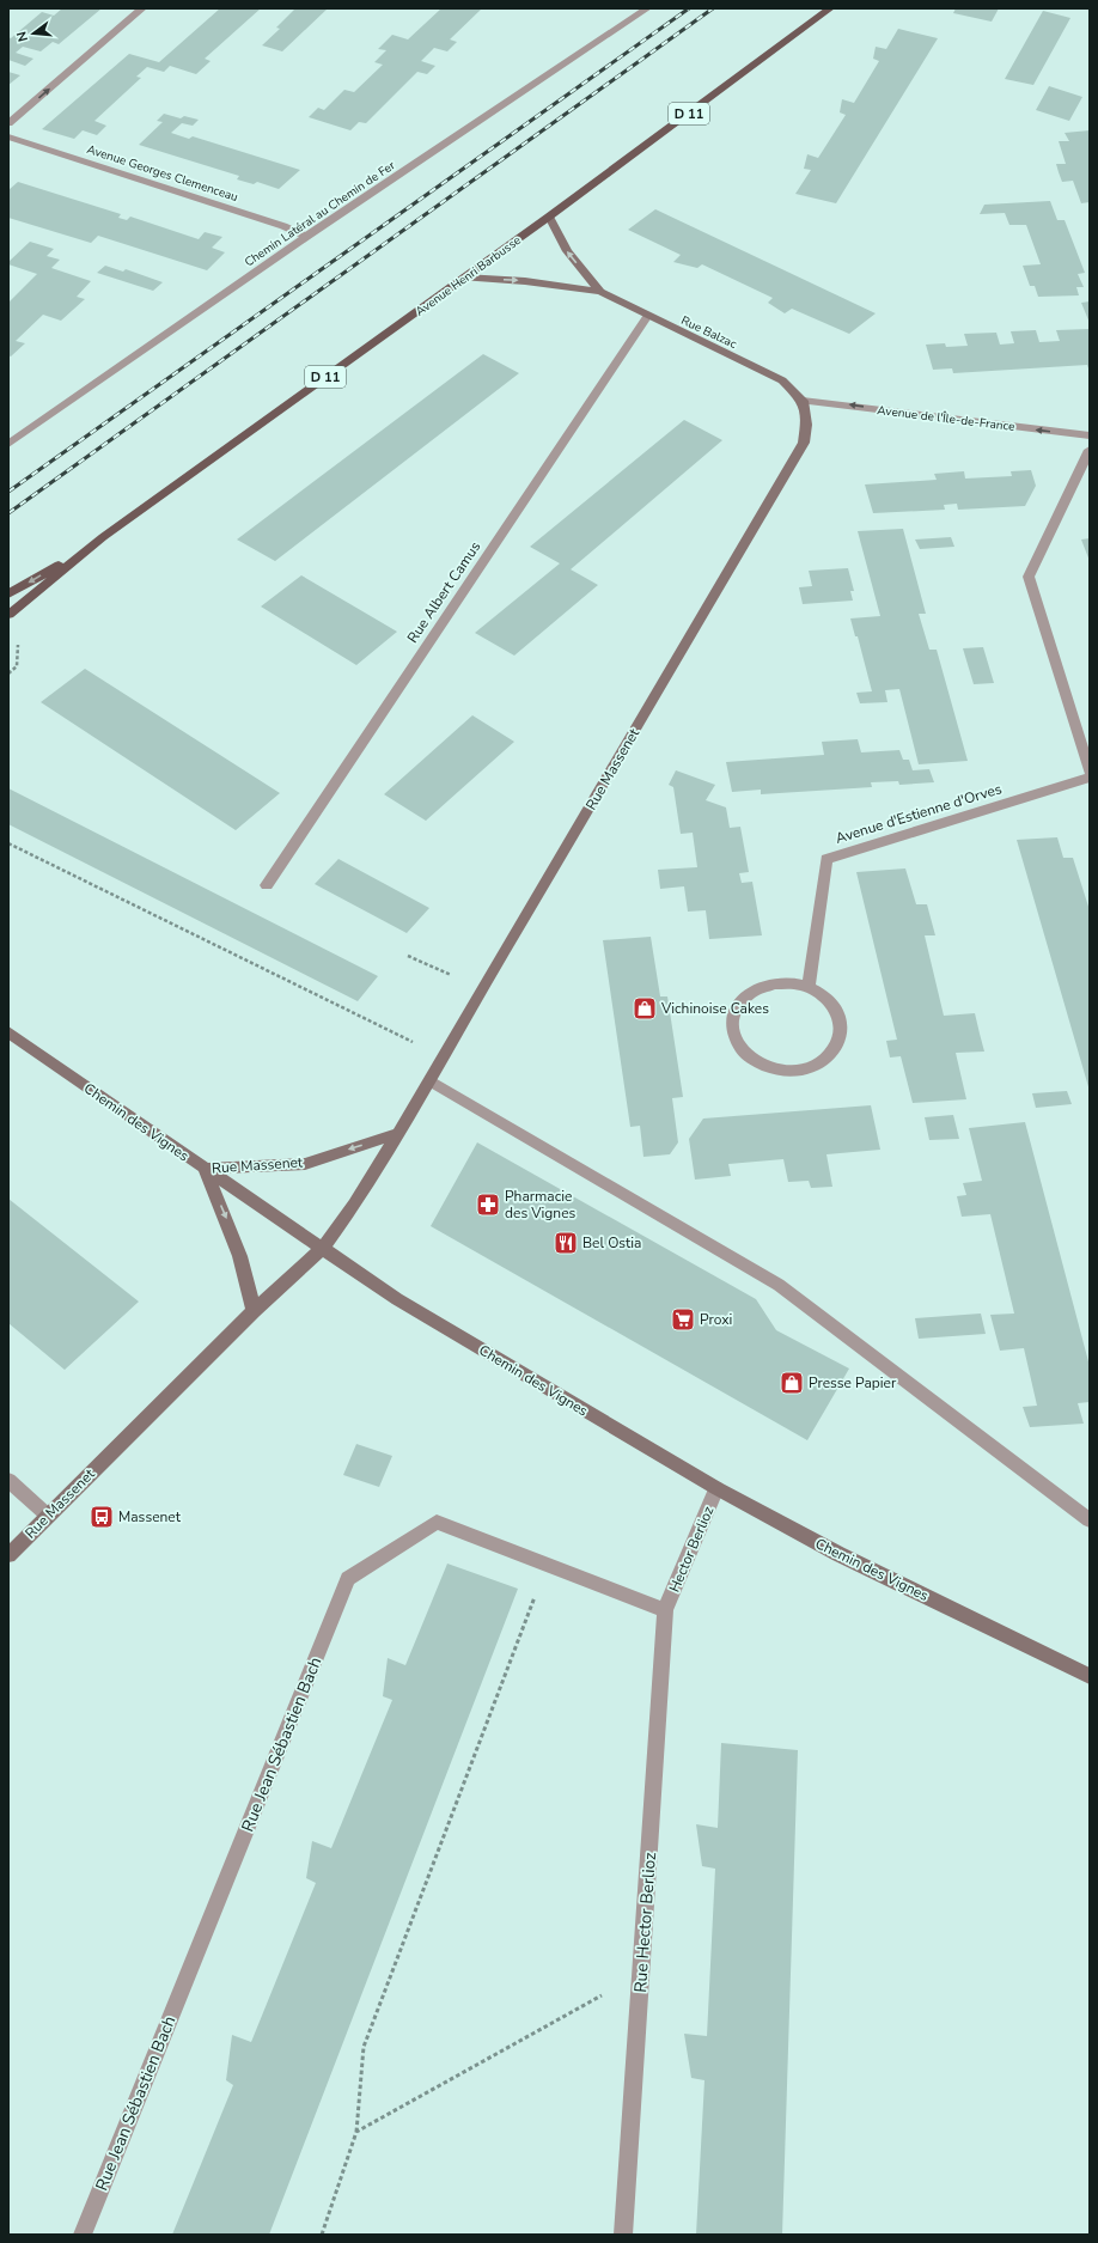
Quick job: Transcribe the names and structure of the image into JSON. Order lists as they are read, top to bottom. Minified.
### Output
{"streets":{"main road":["D 11","Avenue Henri Barbusse","Rue Balzac","Rue Massenet","Chemin des Vignes"],"street":["Avenue Georges Clemenceau","Chemin Latéral au Chemin de Fer","Avenue de l'Île-de-France","Rue Albert Camus","Avenue d'Estienne d'Orves","Hector Berlioz","Rue Jean Sébastien Bach","Rue Hector Berlioz"]},"crossings":[["Avenue Georges Clemenceau","Chemin Latéral au Chemin de Fer"],["Avenue Henri Barbusse","Rue Balzac"],["Rue Balzac","Avenue de l'Île-de-France"],["Rue Balzac","Rue Albert Camus"],["Rue Balzac","Rue Massenet"],["Avenue de l'Île-de-France","Rue Massenet"],["Rue Massenet","Chemin des Vignes"],["Chemin des Vignes","Hector Berlioz"],["Hector Berlioz","Rue Jean Sébastien Bach"],["Hector Berlioz","Rue Hector Berlioz"],["Rue Jean Sébastien Bach","Rue Hector Berlioz"]],"one_way":["Avenue de l'Île-de-France"],"places":{"shop":["Vichinoise Cakes","Presse Papier"],"pharmacy":["Pharmacie des Vignes"],"restaurant":["Bel Ostia"],"supermarket":["Proxi"],"bus stop":["Massenet"]},"north":"left"}
